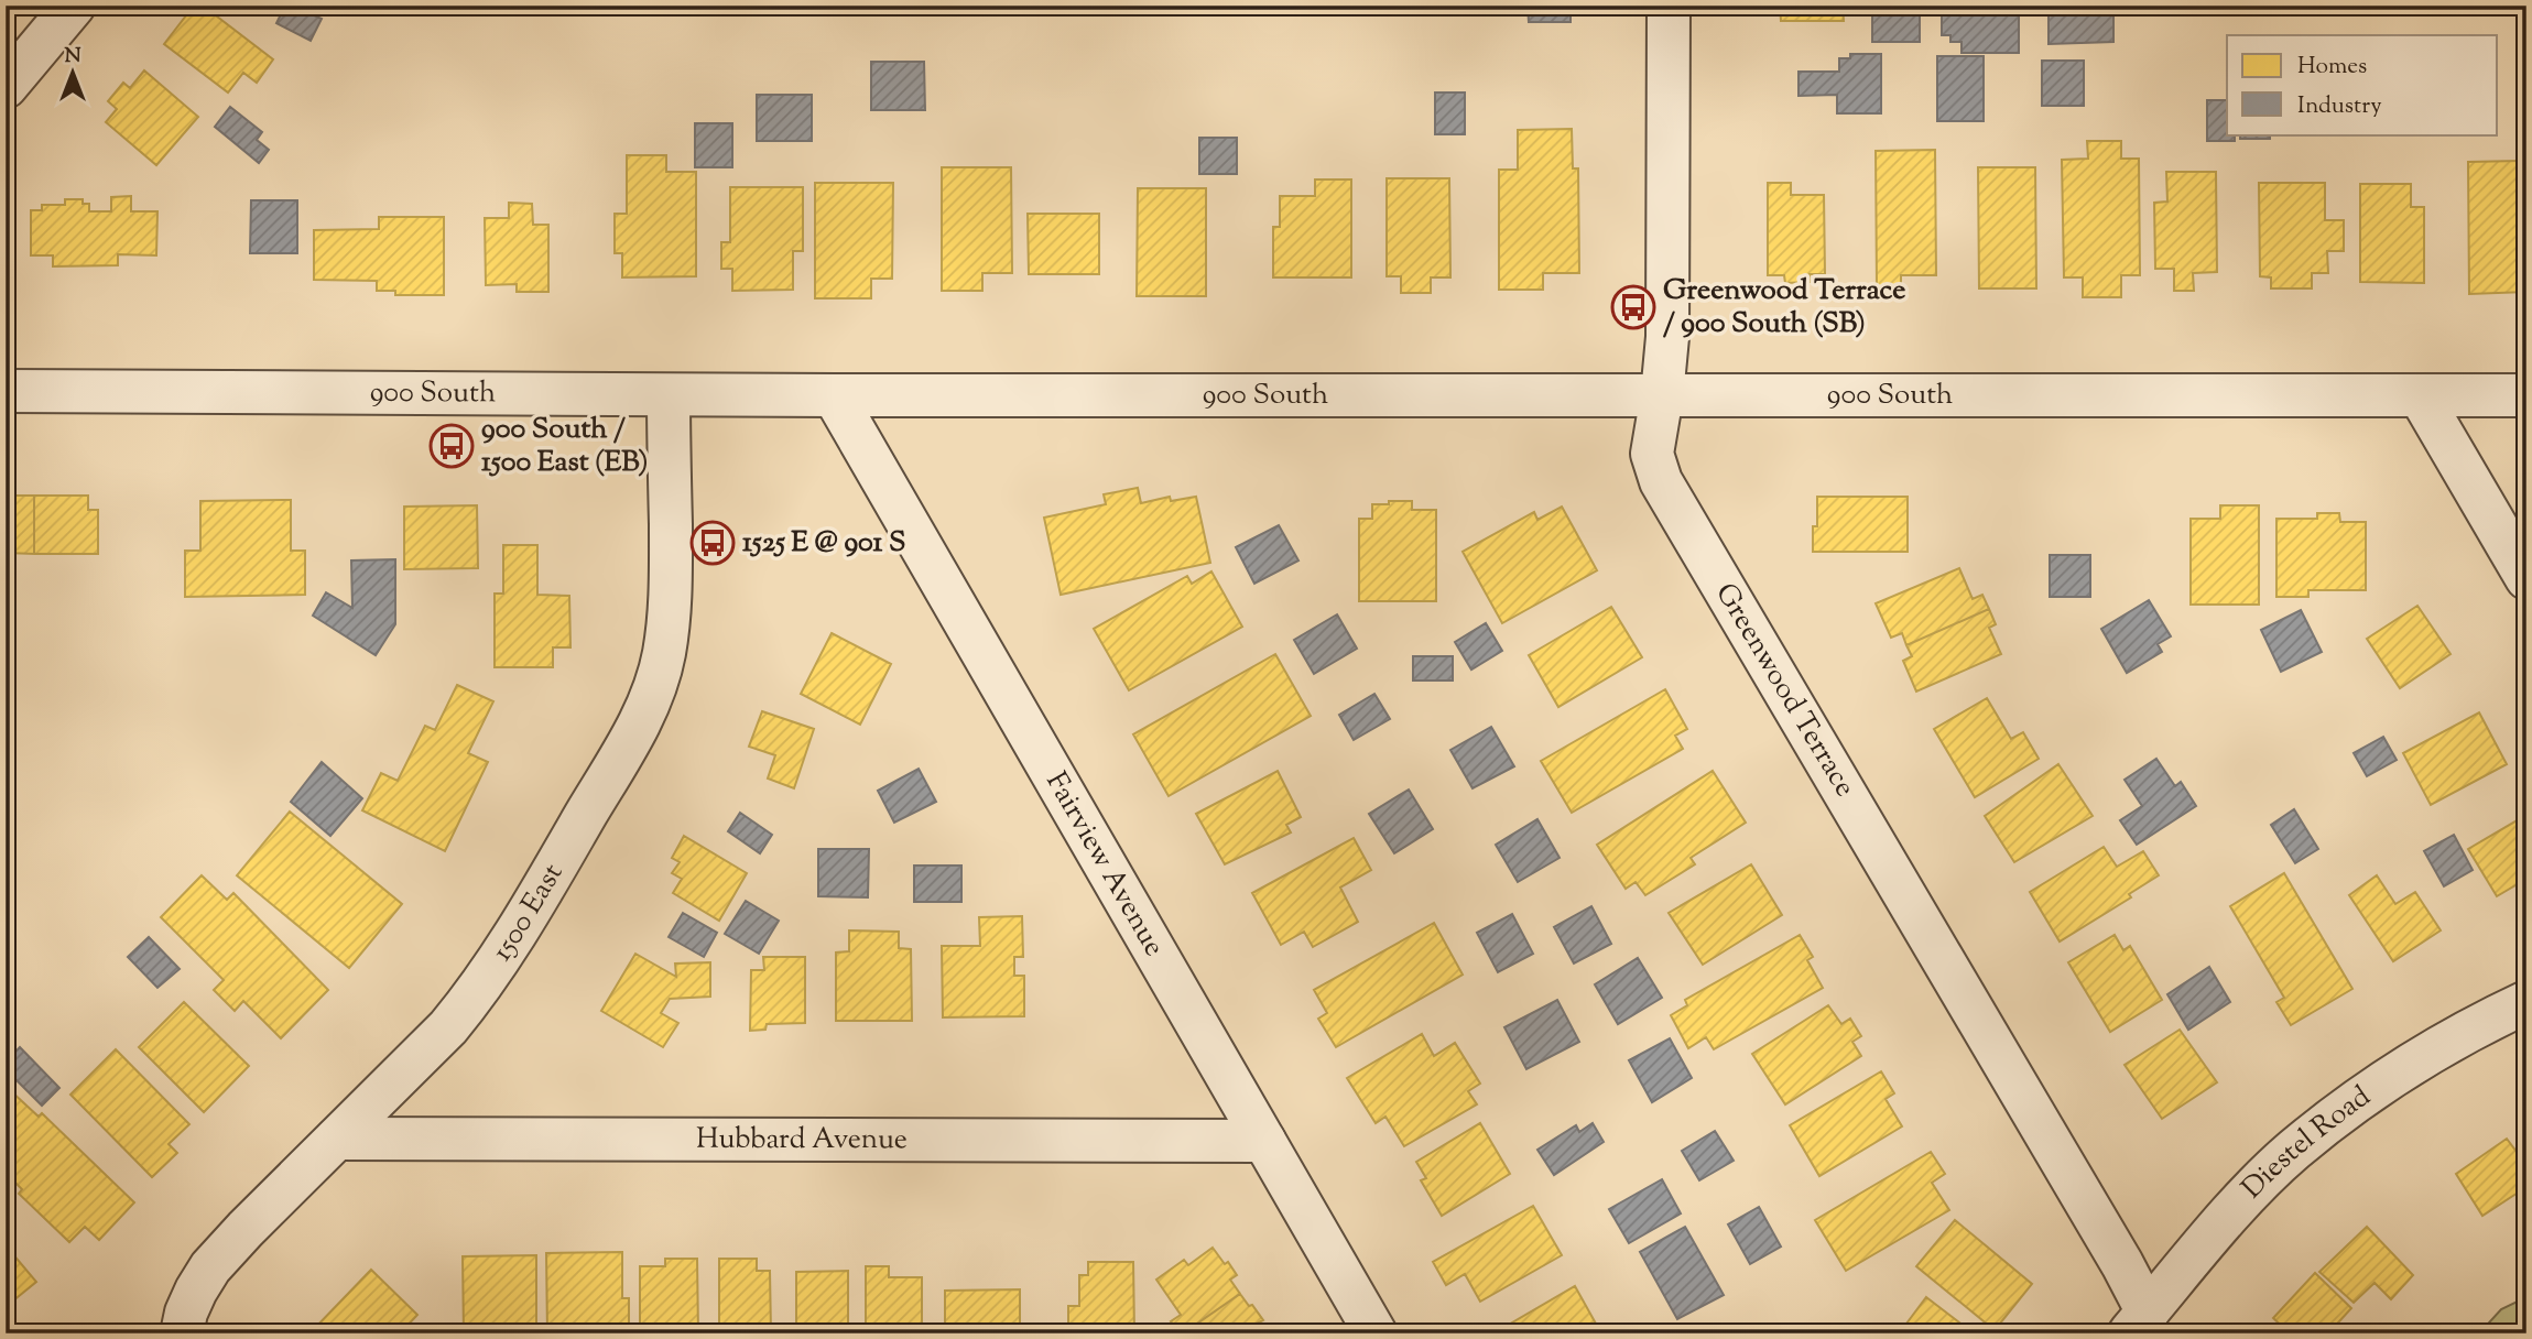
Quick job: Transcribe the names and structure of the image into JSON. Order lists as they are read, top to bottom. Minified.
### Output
{"streets":{"street":["900 South","Greenwood Terrace","Fairview Avenue","1500 East","Hubbard Avenue","Diestel Road"]},"crossings":[["900 South","Greenwood Terrace"],["900 South","Fairview Avenue"],["900 South","1500 East"],["Greenwood Terrace","Diestel Road"],["Fairview Avenue","Hubbard Avenue"],["1500 East","Hubbard Avenue"]],"places":{"bus stop":["Greenwood Terrace / 900 South (SB)","900 South / 1500 East (EB)","1525 E @ 901 S"]},"legend":["Homes","Industry"],"north":"top"}
